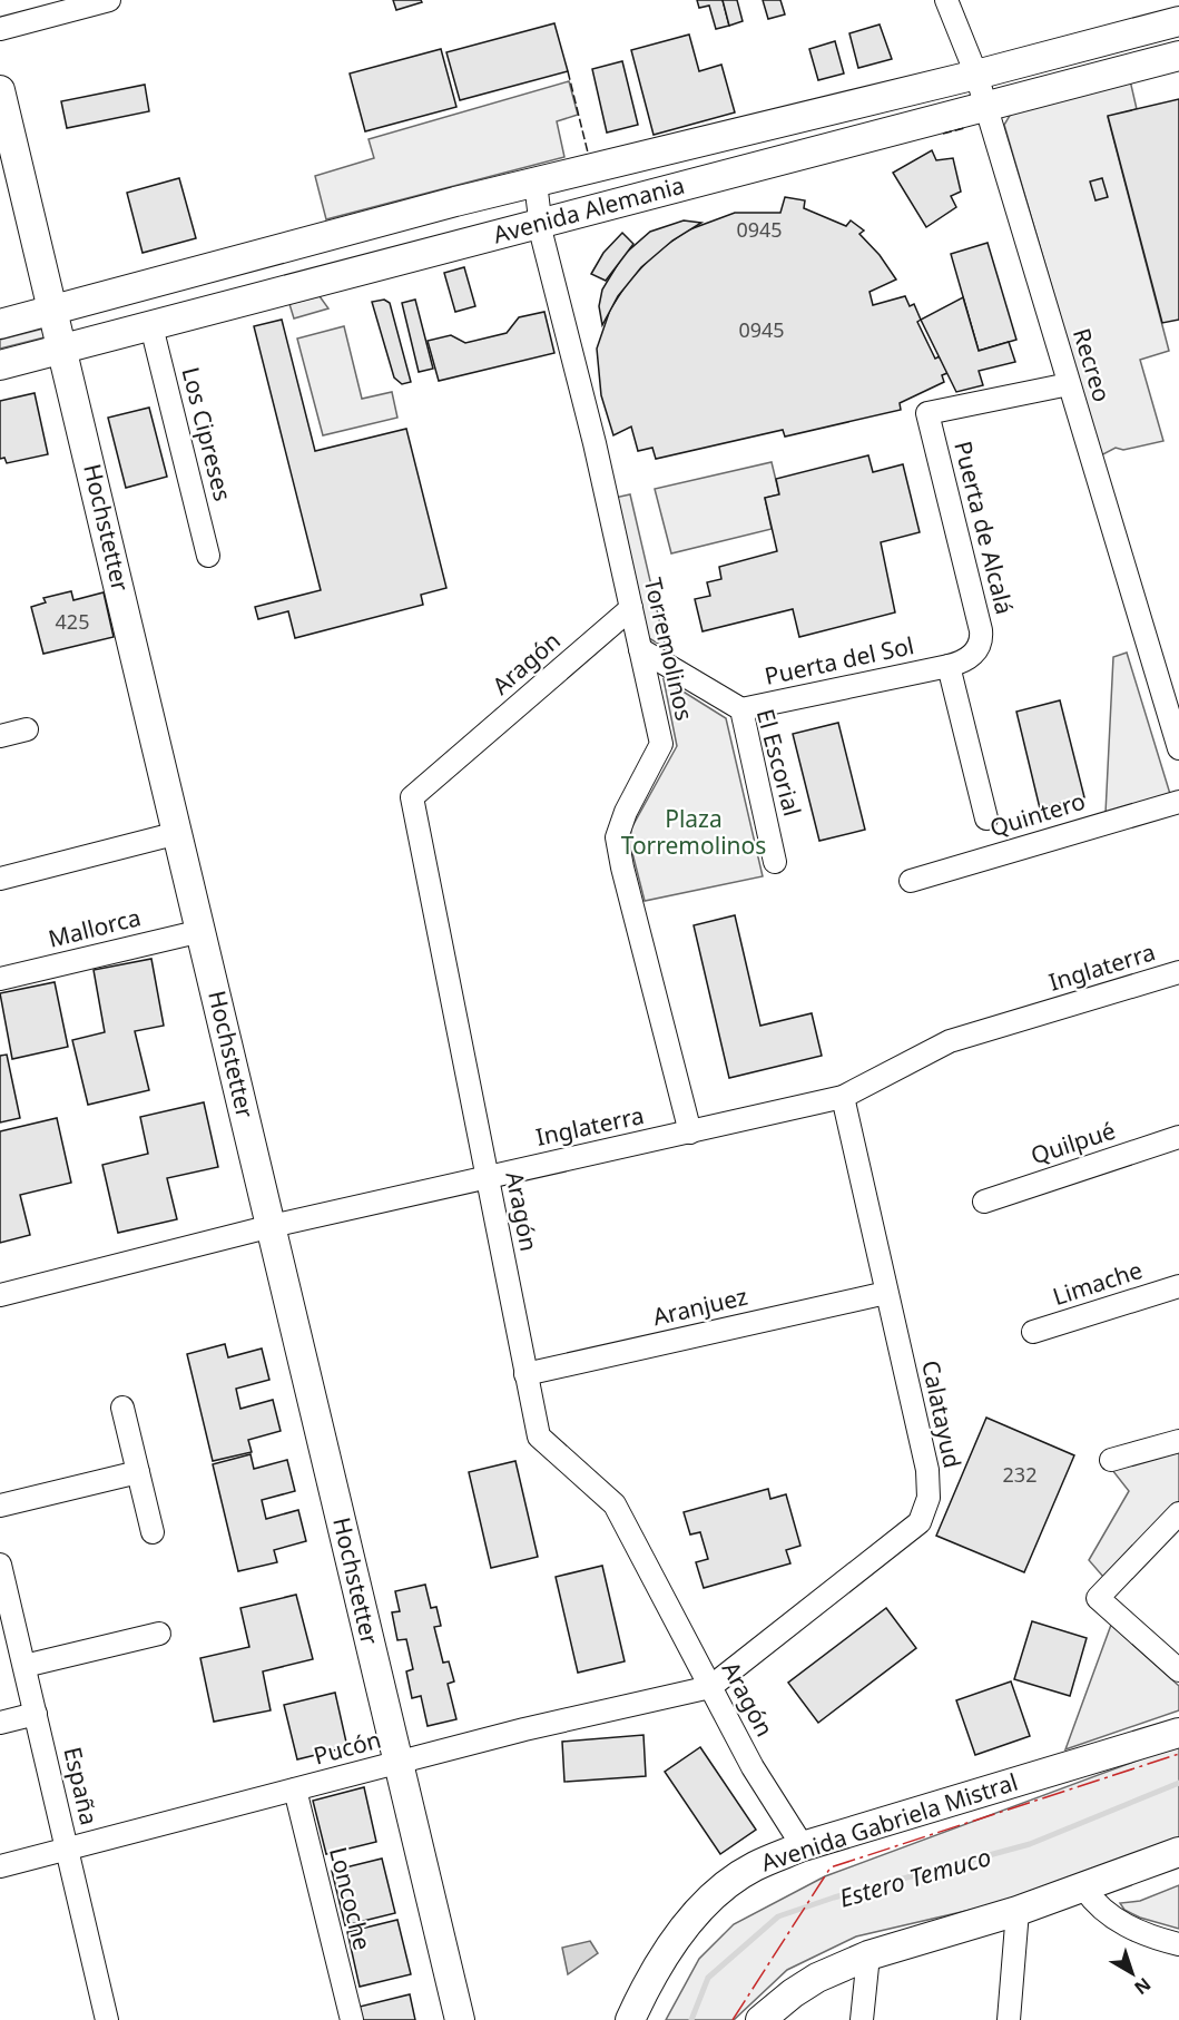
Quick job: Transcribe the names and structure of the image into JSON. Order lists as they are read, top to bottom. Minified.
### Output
{"streets":{"main road":["Avenida Alemania","Hochstetter","Avenida Gabriela Mistral"],"street":["Recreo","Los Cipreses","Puerta de Alcalá","Torremolinos","Puerta del Sol","Aragón","El Escorial","Quintero","Mallorca","Inglaterra","Quilpué","Limache","Aranjuez","Calatayud","Pucón","España","Loncoche"]},"crossings":[["Avenida Alemania","Recreo"],["Avenida Alemania","Los Cipreses"],["Avenida Alemania","Hochstetter"],["Avenida Alemania","Torremolinos"],["Recreo","Puerta de Alcalá"],["Hochstetter","Mallorca"],["Hochstetter","Inglaterra"],["Hochstetter","Pucón"],["Puerta de Alcalá","Puerta del Sol"],["Torremolinos","Aragón"],["Torremolinos","El Escorial"],["Torremolinos","Inglaterra"],["Puerta del Sol","El Escorial"],["Aragón","Inglaterra"],["Aragón","Aranjuez"],["Aragón","Calatayud"],["Aragón","Pucón"],["Aragón","Avenida Gabriela Mistral"],["Inglaterra","Calatayud"],["Aranjuez","Calatayud"],["Calatayud","Pucón"],["Pucón","España"],["Pucón","Loncoche"]],"water":["Estero Temuco"],"parks":["Plaza Torremolinos"],"house_numbers":["0945","0945","425","232"],"north":"bottom right"}
